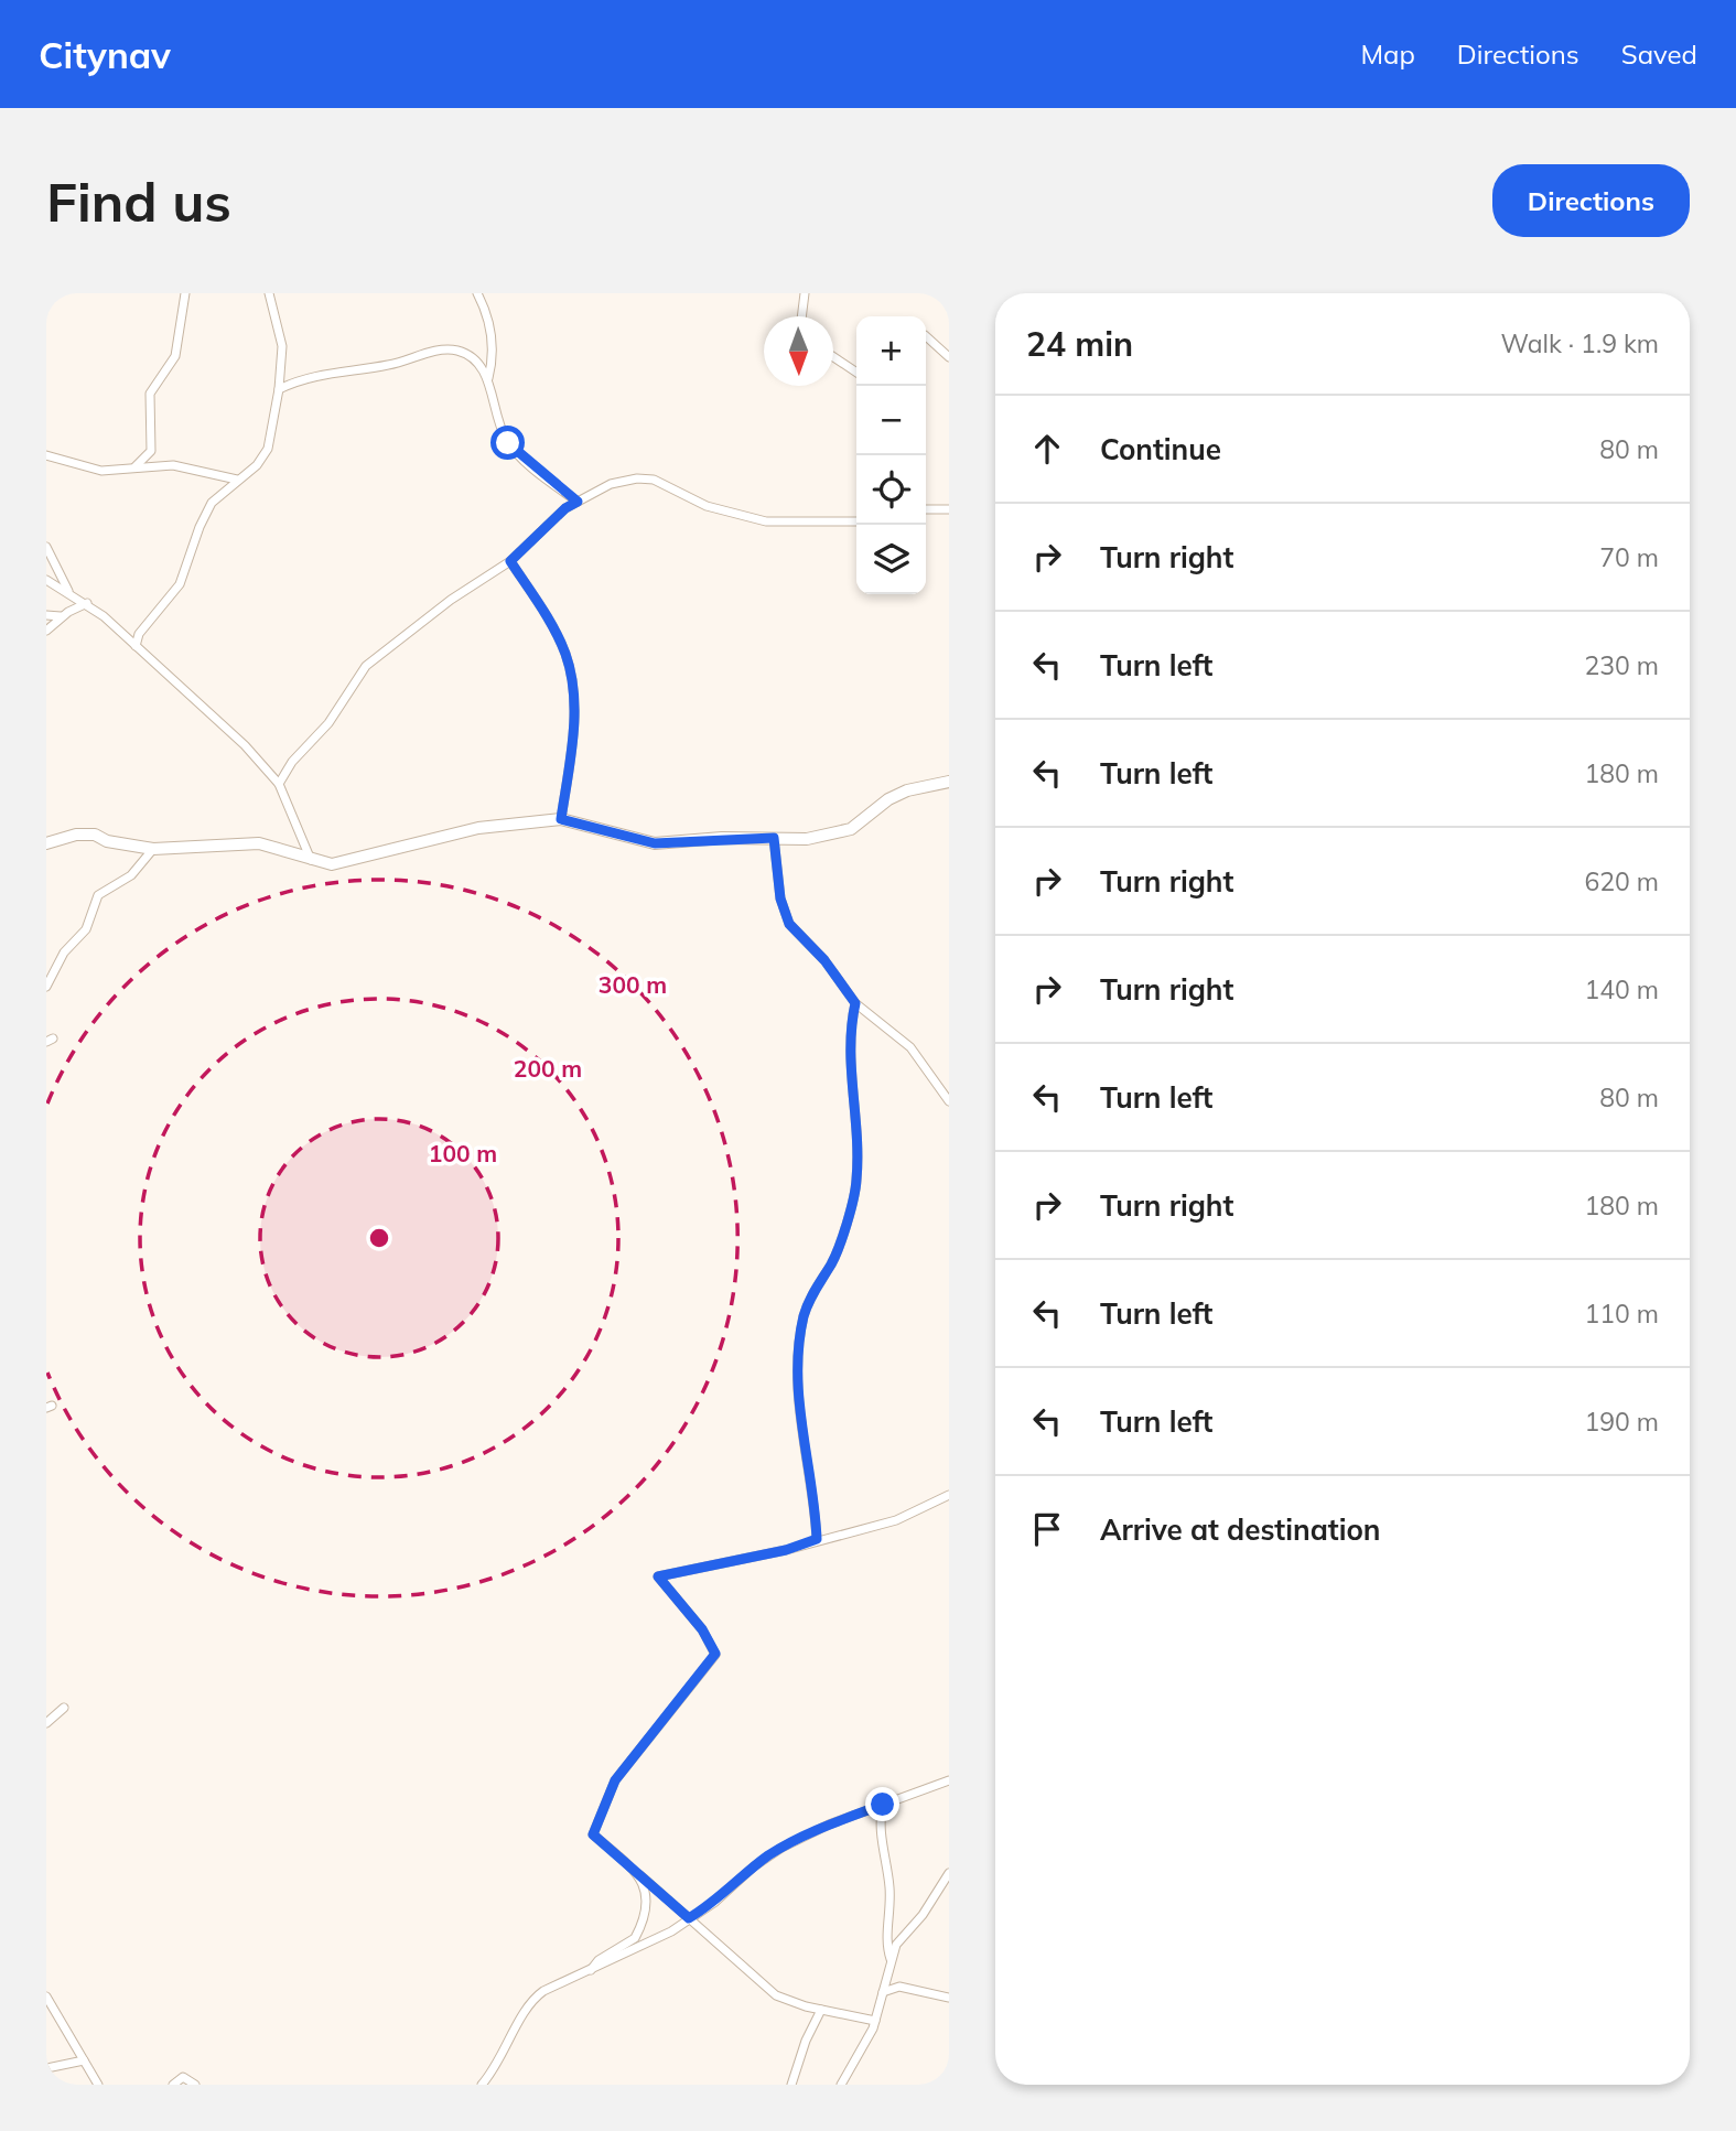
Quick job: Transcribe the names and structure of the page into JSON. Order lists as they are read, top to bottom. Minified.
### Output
{"north":"bottom","page":{"header":"Citynav","nav":["Map","Directions","Saved"],"buttons":"Directions","title":"Find us","heading":["24 min","Walk · 1.9 km"],"map_buttons":["+","−"],"list":[["Continue","80 m"],["Turn right","70 m"],["Turn left","230 m"],["Turn left","180 m"],["Turn right","620 m"],["Turn right","140 m"],["Turn left","80 m"],["Turn right","180 m"],["Turn left","110 m"],["Turn left","190 m"],"Arrive at destination"]},"rings":["300 m","200 m","100 m"]}
